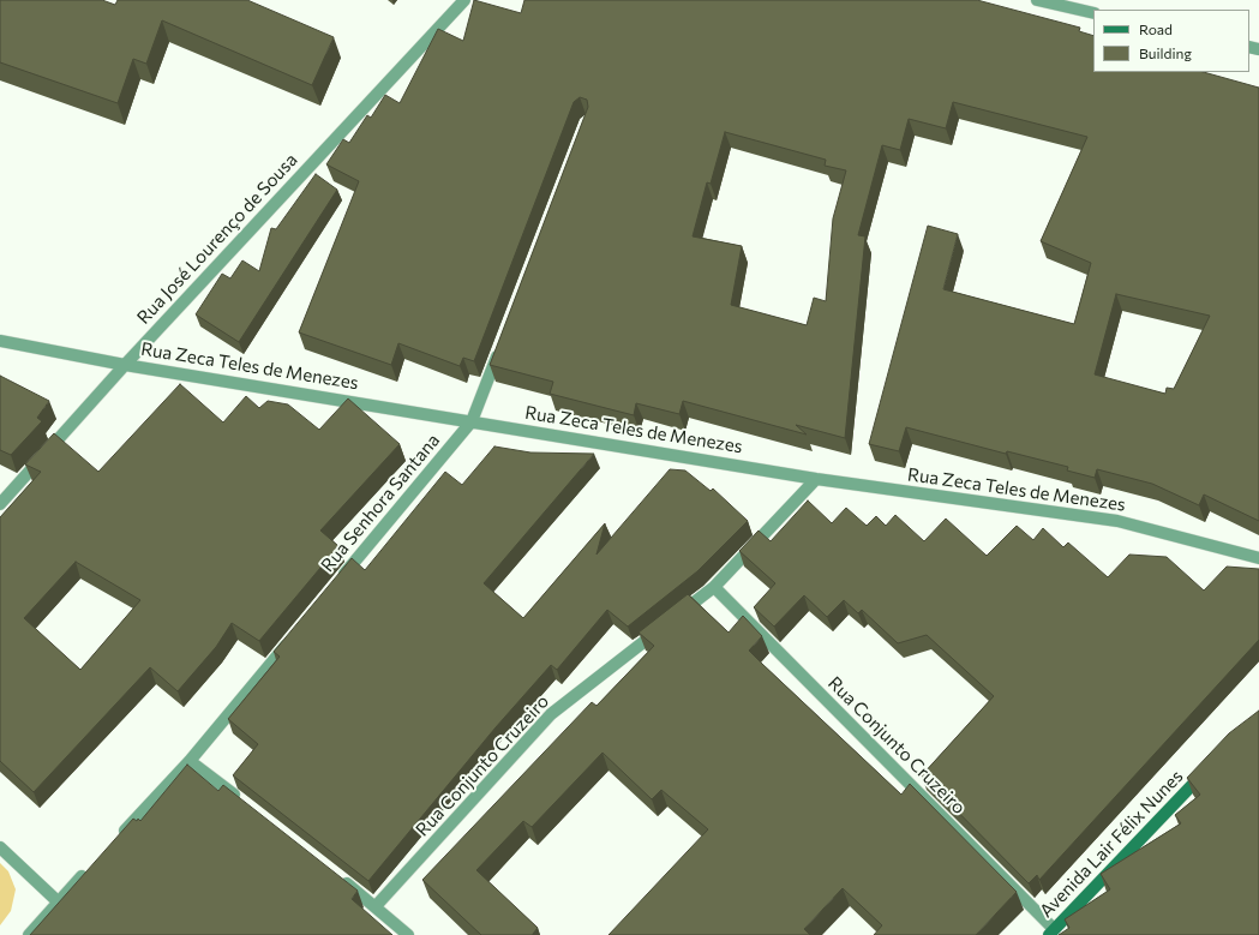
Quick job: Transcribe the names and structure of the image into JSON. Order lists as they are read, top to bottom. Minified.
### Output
{"streets":{"main road":["Avenida Lair Félix Nunes"],"street":["Rua José Lourenço de Sousa","Rua Zeca Teles de Menezes","Rua Senhora Santana","Rua Conjunto Cruzeiro"]},"crossings":[["Rua José Lourenço de Sousa","Rua Zeca Teles de Menezes"],["Rua Zeca Teles de Menezes","Rua Senhora Santana"],["Rua Conjunto Cruzeiro","Avenida Lair Félix Nunes"]],"legend":["Road","Building"]}
